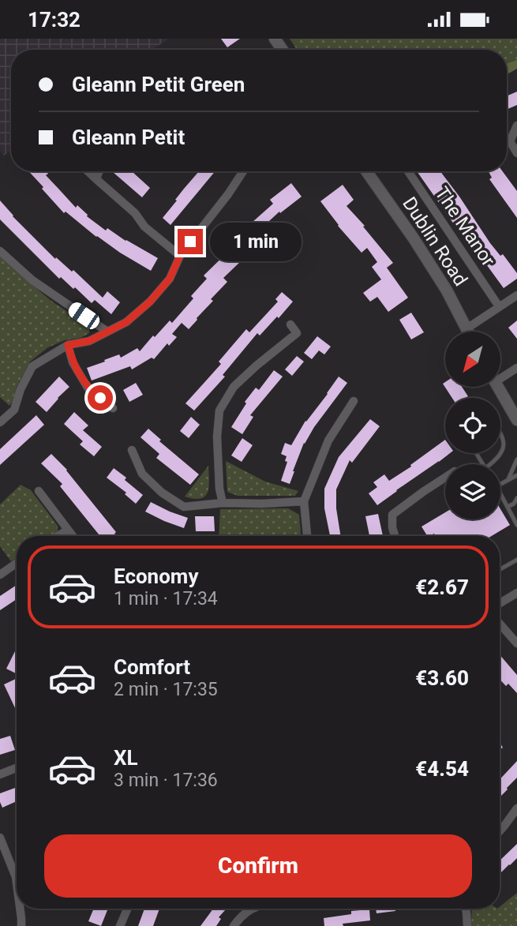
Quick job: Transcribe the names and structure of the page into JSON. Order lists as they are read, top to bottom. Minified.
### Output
{"streets":{"main road":["Dublin Road"],"street":["The Manor"]},"north":"bottom left","page":{"status":"17:32","banner":["Gleann Petit Green","Gleann Petit"],"bubble":"1 min","list":[{"name":"Economy","note":"1 min · 17:34","value":"€2.67"},{"name":"Comfort","note":"2 min · 17:35","value":"€3.60"},{"name":"XL","note":"3 min · 17:36","value":"€4.54"}],"buttons":"Confirm"}}
